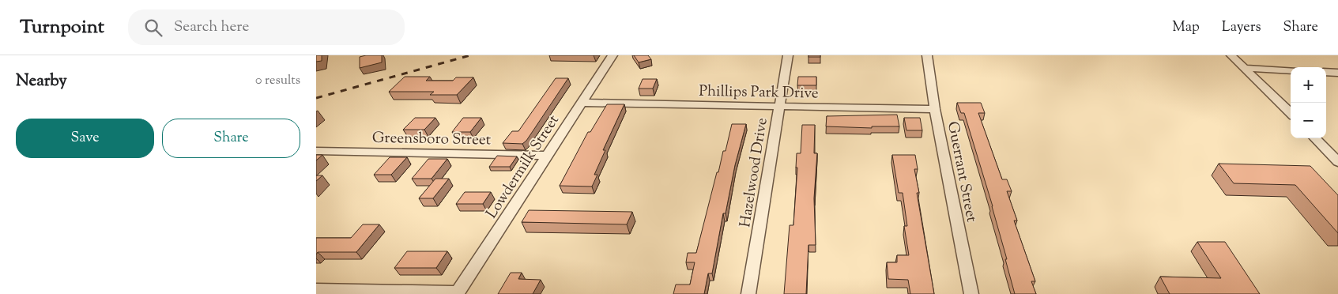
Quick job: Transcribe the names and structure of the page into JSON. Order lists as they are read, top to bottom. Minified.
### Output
{"streets":{"street":["Phillips Park Drive","Greensboro Street","Lowdermilk Street","Guerrant Street","Hazelwood Drive"]},"crossings":[["Phillips Park Drive","Lowdermilk Street"],["Phillips Park Drive","Guerrant Street"],["Phillips Park Drive","Hazelwood Drive"],["Greensboro Street","Lowdermilk Street"]],"page":{"header":"Turnpoint","search":"Search here","nav":["Map","Layers","Share"],"heading":["Nearby","0 results"],"map_buttons":["+","−"],"buttons":["Save","Share"]}}
